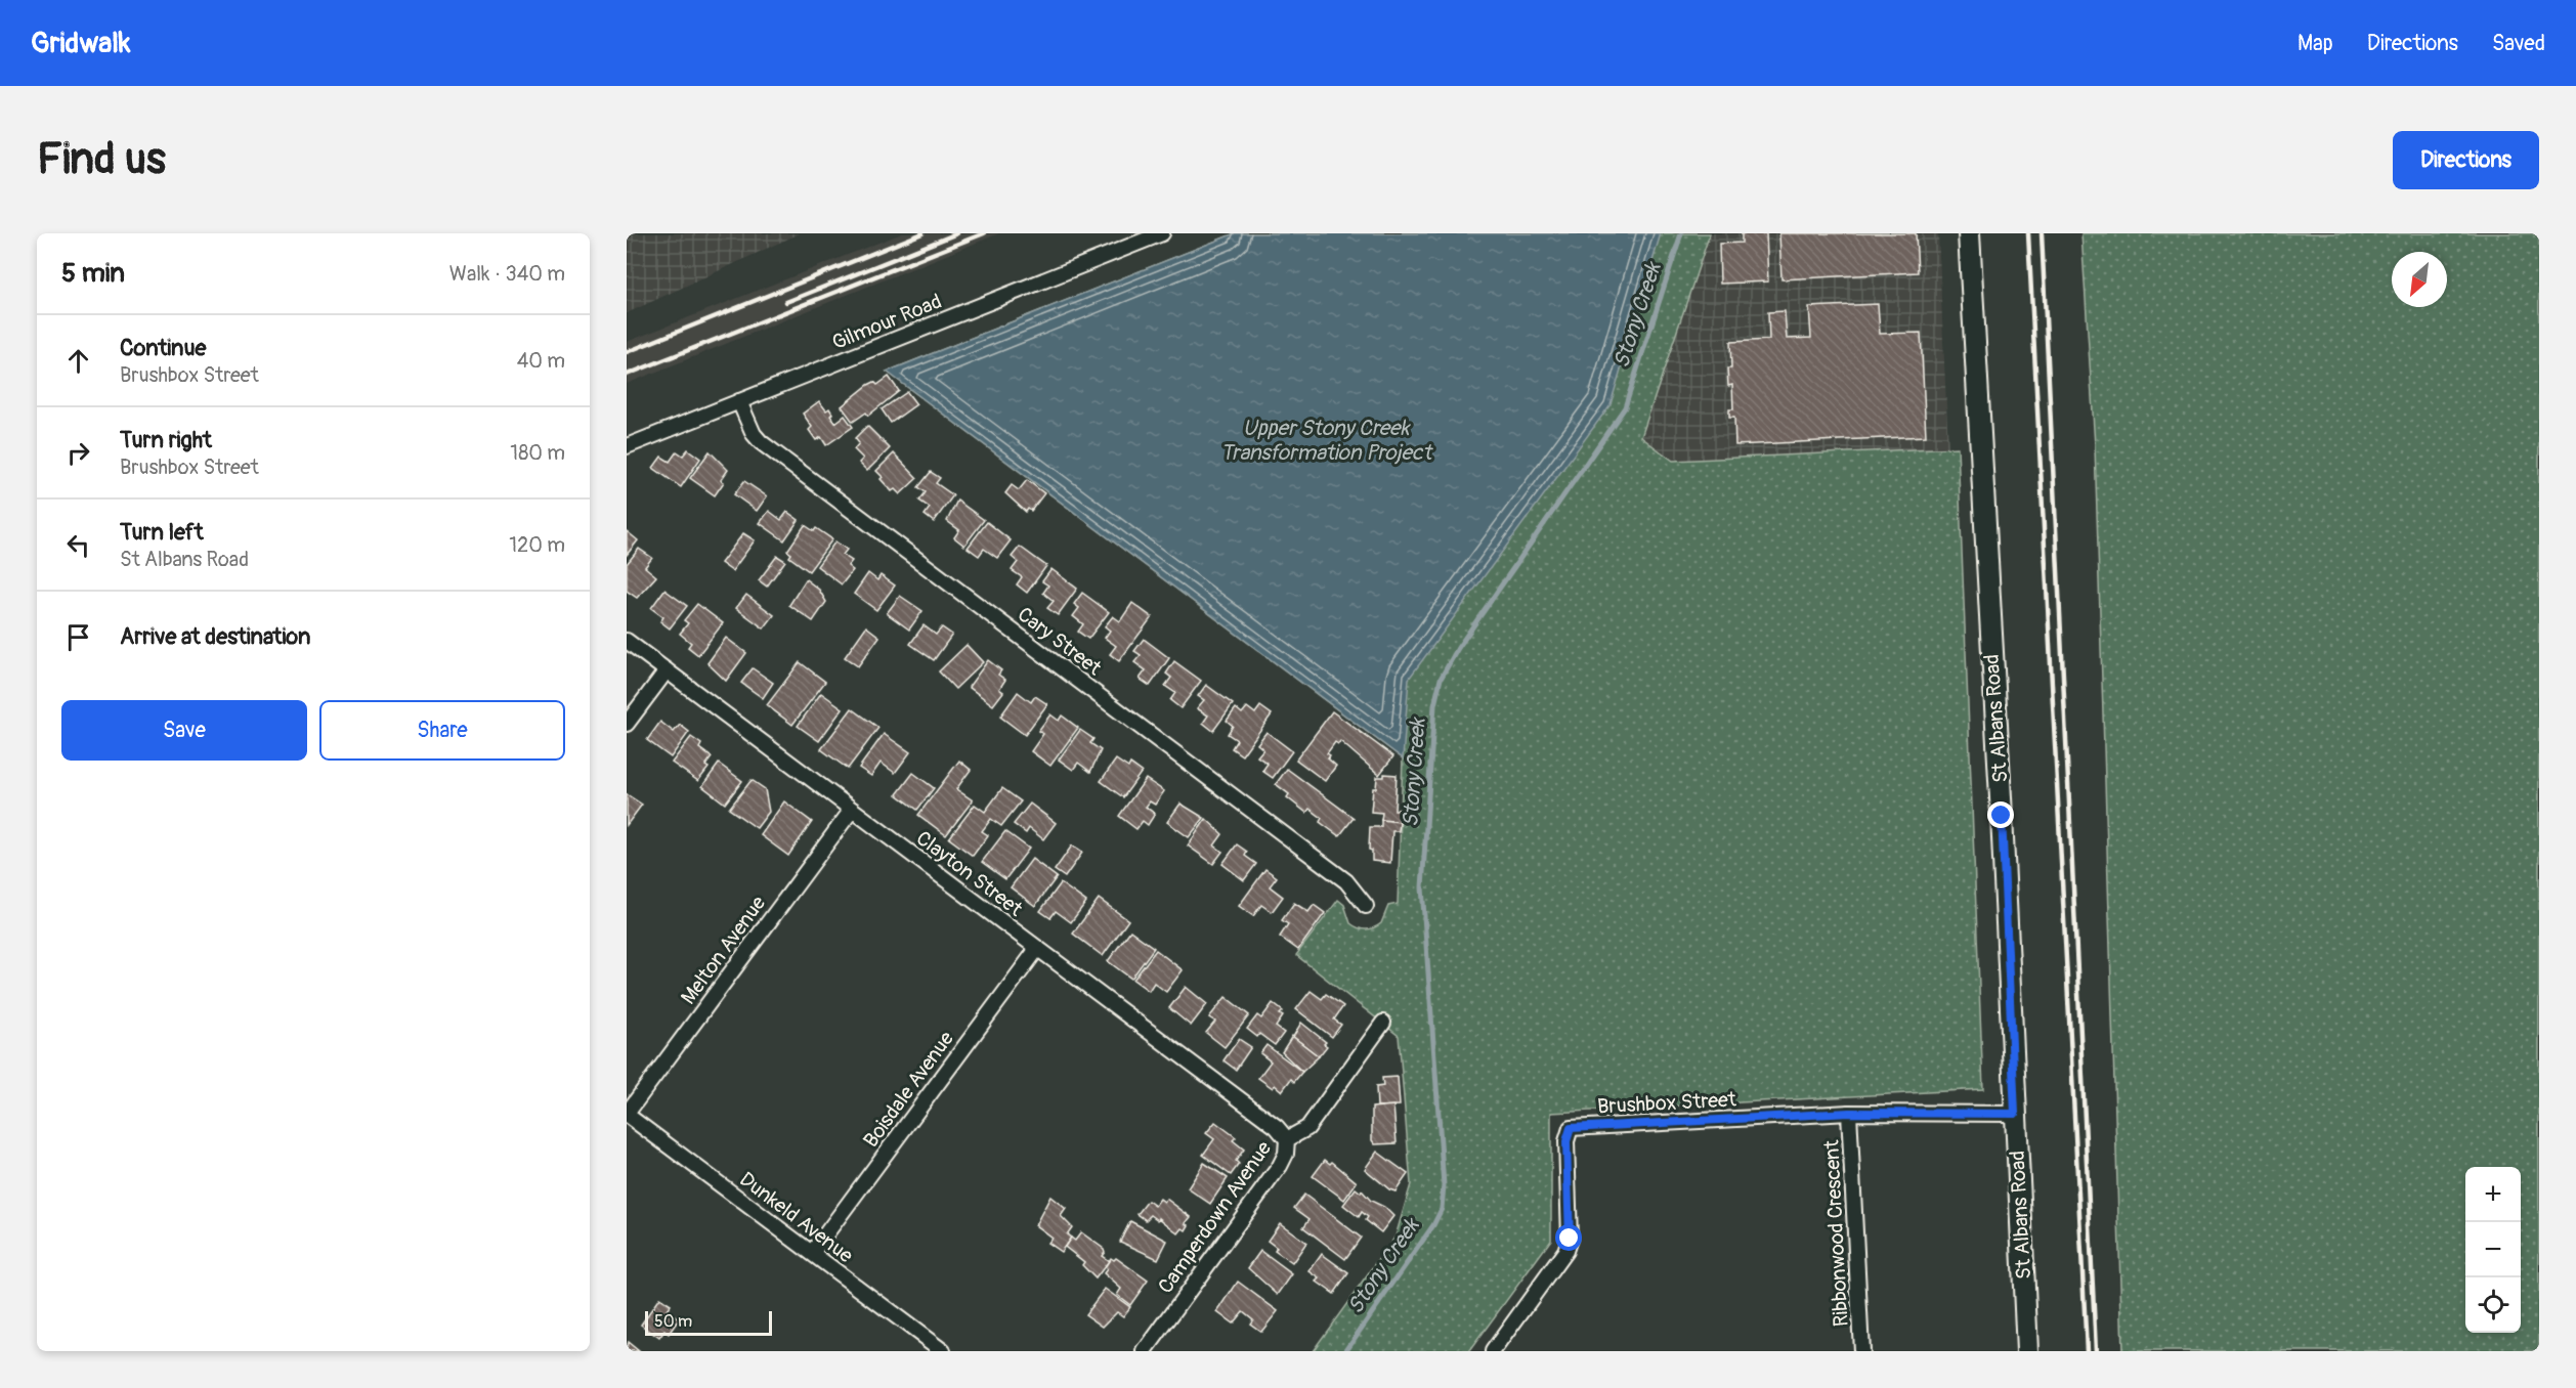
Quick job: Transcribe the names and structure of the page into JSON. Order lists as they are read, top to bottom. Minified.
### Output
{"streets":{"main road":["St Albans Road"],"street":["Gilmour Road","Cary Street","Clayton Street","Melton Avenue","Boisdale Avenue","Brushbox Street","Dunkeld Avenue","Camperdown Avenue","Ribbonwood Crescent"]},"crossings":[["Gilmour Road","Cary Street"],["St Albans Road","Brushbox Street"],["Clayton Street","Melton Avenue"],["Clayton Street","Boisdale Avenue"],["Clayton Street","Camperdown Avenue"],["Melton Avenue","Dunkeld Avenue"],["Boisdale Avenue","Dunkeld Avenue"],["Brushbox Street","Ribbonwood Crescent"]],"water":["Stony Creek","Upper Stony Creek Transformation Project"],"scale_bar":"50 m","north":"bottom left","page":{"header":"Gridwalk","nav":["Map","Directions","Saved"],"buttons":["Directions",["Save","Share"]],"title":"Find us","heading":["5 min","Walk · 340 m"],"list":[["Continue","Brushbox Street","40 m"],["Turn right","Brushbox Street","180 m"],["Turn left","St Albans Road","120 m"],"Arrive at destination"],"map_buttons":["+","−"],"scale":"50 m"}}
